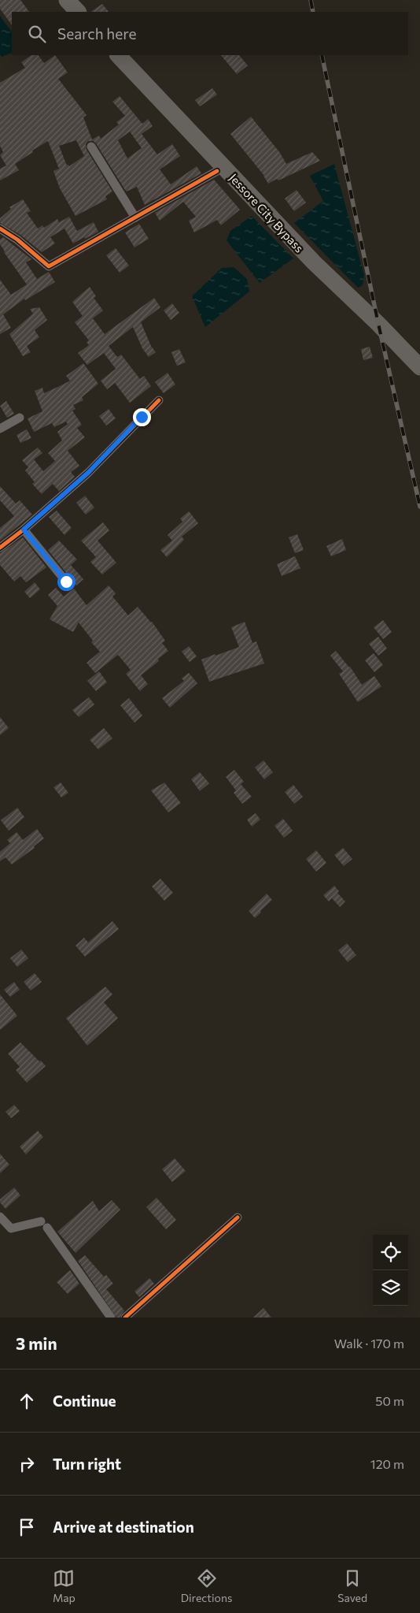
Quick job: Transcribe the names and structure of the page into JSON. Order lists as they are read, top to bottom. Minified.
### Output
{"streets":{"highway":["Jessore City Bypass"]},"page":{"search":"Search here","heading":["3 min","Walk · 170 m"],"list":[["Continue","50 m"],["Turn right","120 m"],"Arrive at destination"],"nav":["Map","Directions","Saved"]}}
